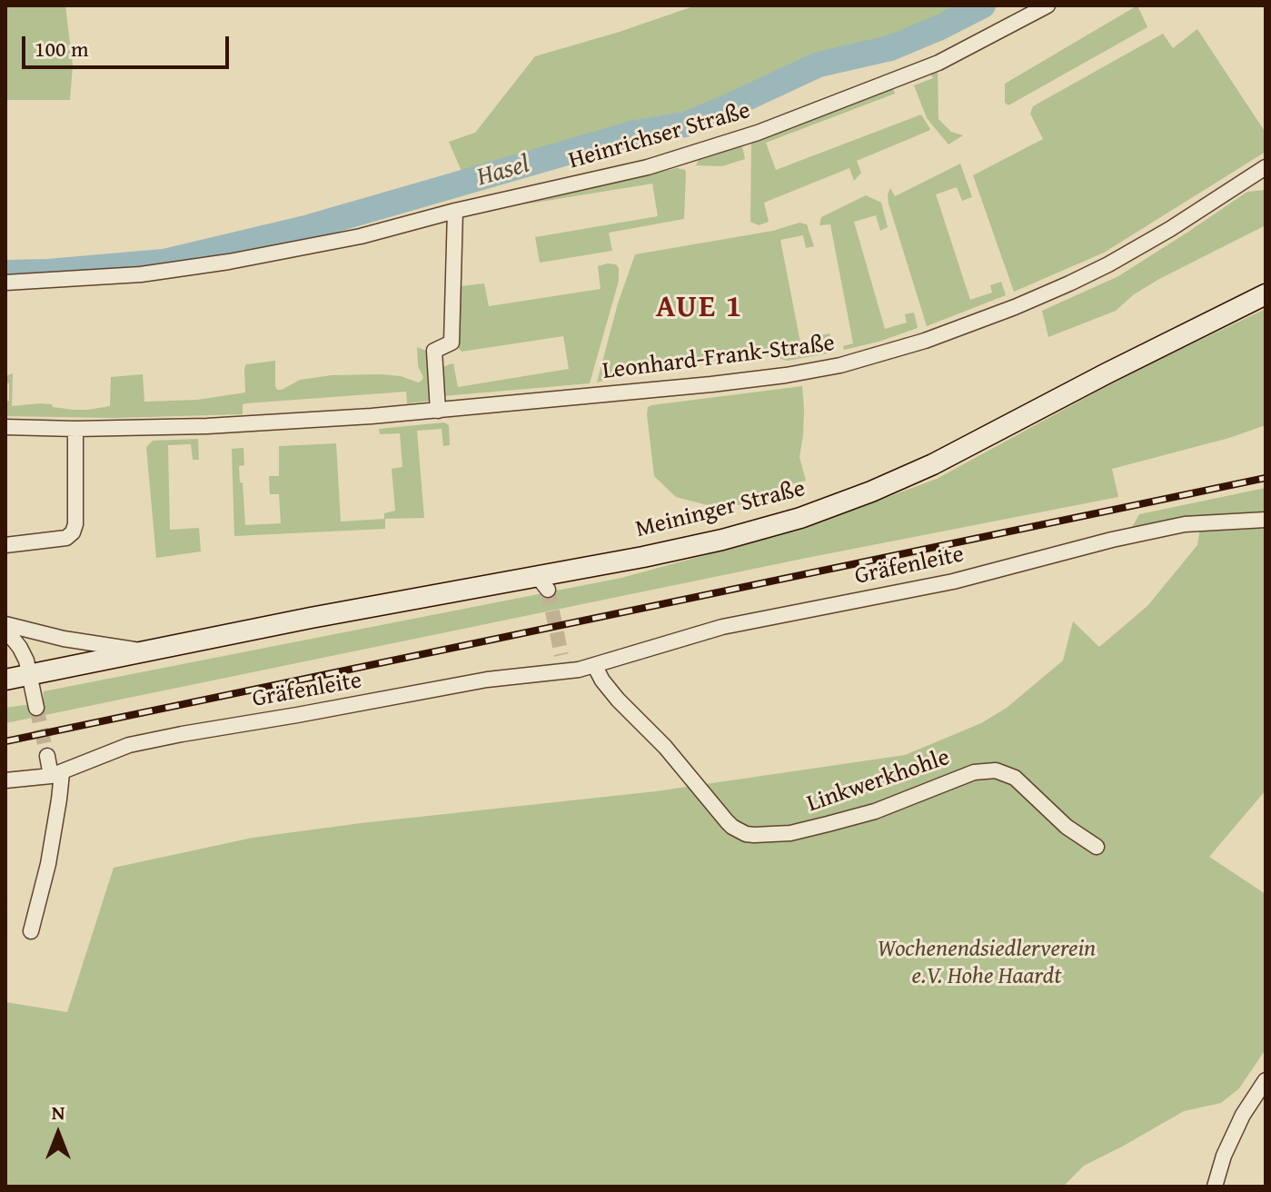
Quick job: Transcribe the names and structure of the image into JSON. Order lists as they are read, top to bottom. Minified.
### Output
{"streets":{"main road":["Meininger Straße"],"street":["Heinrichser Straße","Leonhard-Frank-Straße","Gräfenleite","Linkwerkhohle"]},"crossings":[["Gräfenleite","Linkwerkhohle"]],"districts":["AUE 1"],"water":["Hasel"],"parks":["Wochenendsiedlerverein e.V. Hohe Haardt"],"scale_bar":"100 m","north":"top"}
